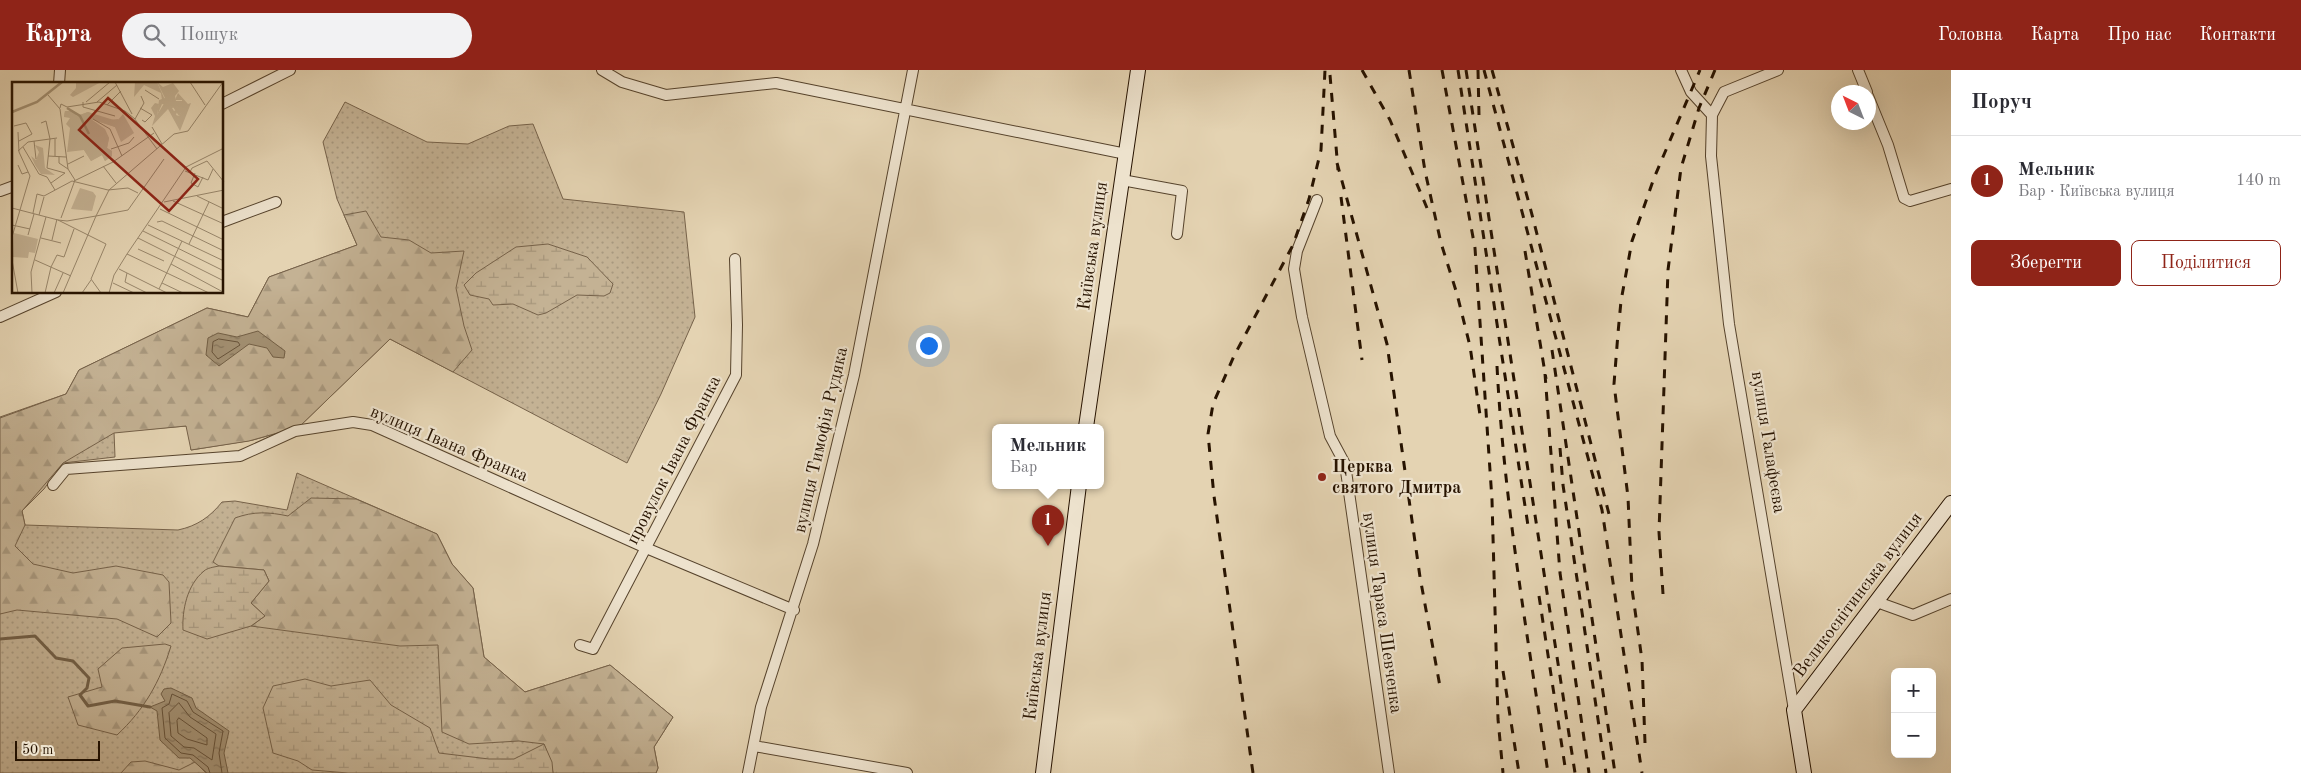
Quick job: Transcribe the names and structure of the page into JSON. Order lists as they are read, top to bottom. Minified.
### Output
{"streets":{"main road":["Київська вулиця","вулиця Галафеєва","Великоснітинська вулиця"],"street":["вулиця Тимофія Рудяка","вулиця Івана Франка","провулок Івана Франка","вулиця Тараса Шевченка"]},"crossings":[["вулиця Тимофія Рудяка","вулиця Івана Франка"],["вулиця Галафеєва","Великоснітинська вулиця"],["вулиця Івана Франка","провулок Івана Франка"]],"places":["Церква святого Дмитра"],"scale_bar":"50 m","north":"top left","page":{"header":"Карта","search":"Пошук","nav":["Головна","Карта","Про нас","Контакти"],"heading":"Поруч","list":[{"mark":"1","name":"Мельник","note":"Бар · Київська вулиця","value":"140 m"}],"buttons":["Зберегти","Поділитися"],"popup":["Мельник","Бар"],"pins":"1","map_buttons":["+","−"],"scale":"50 m"}}
